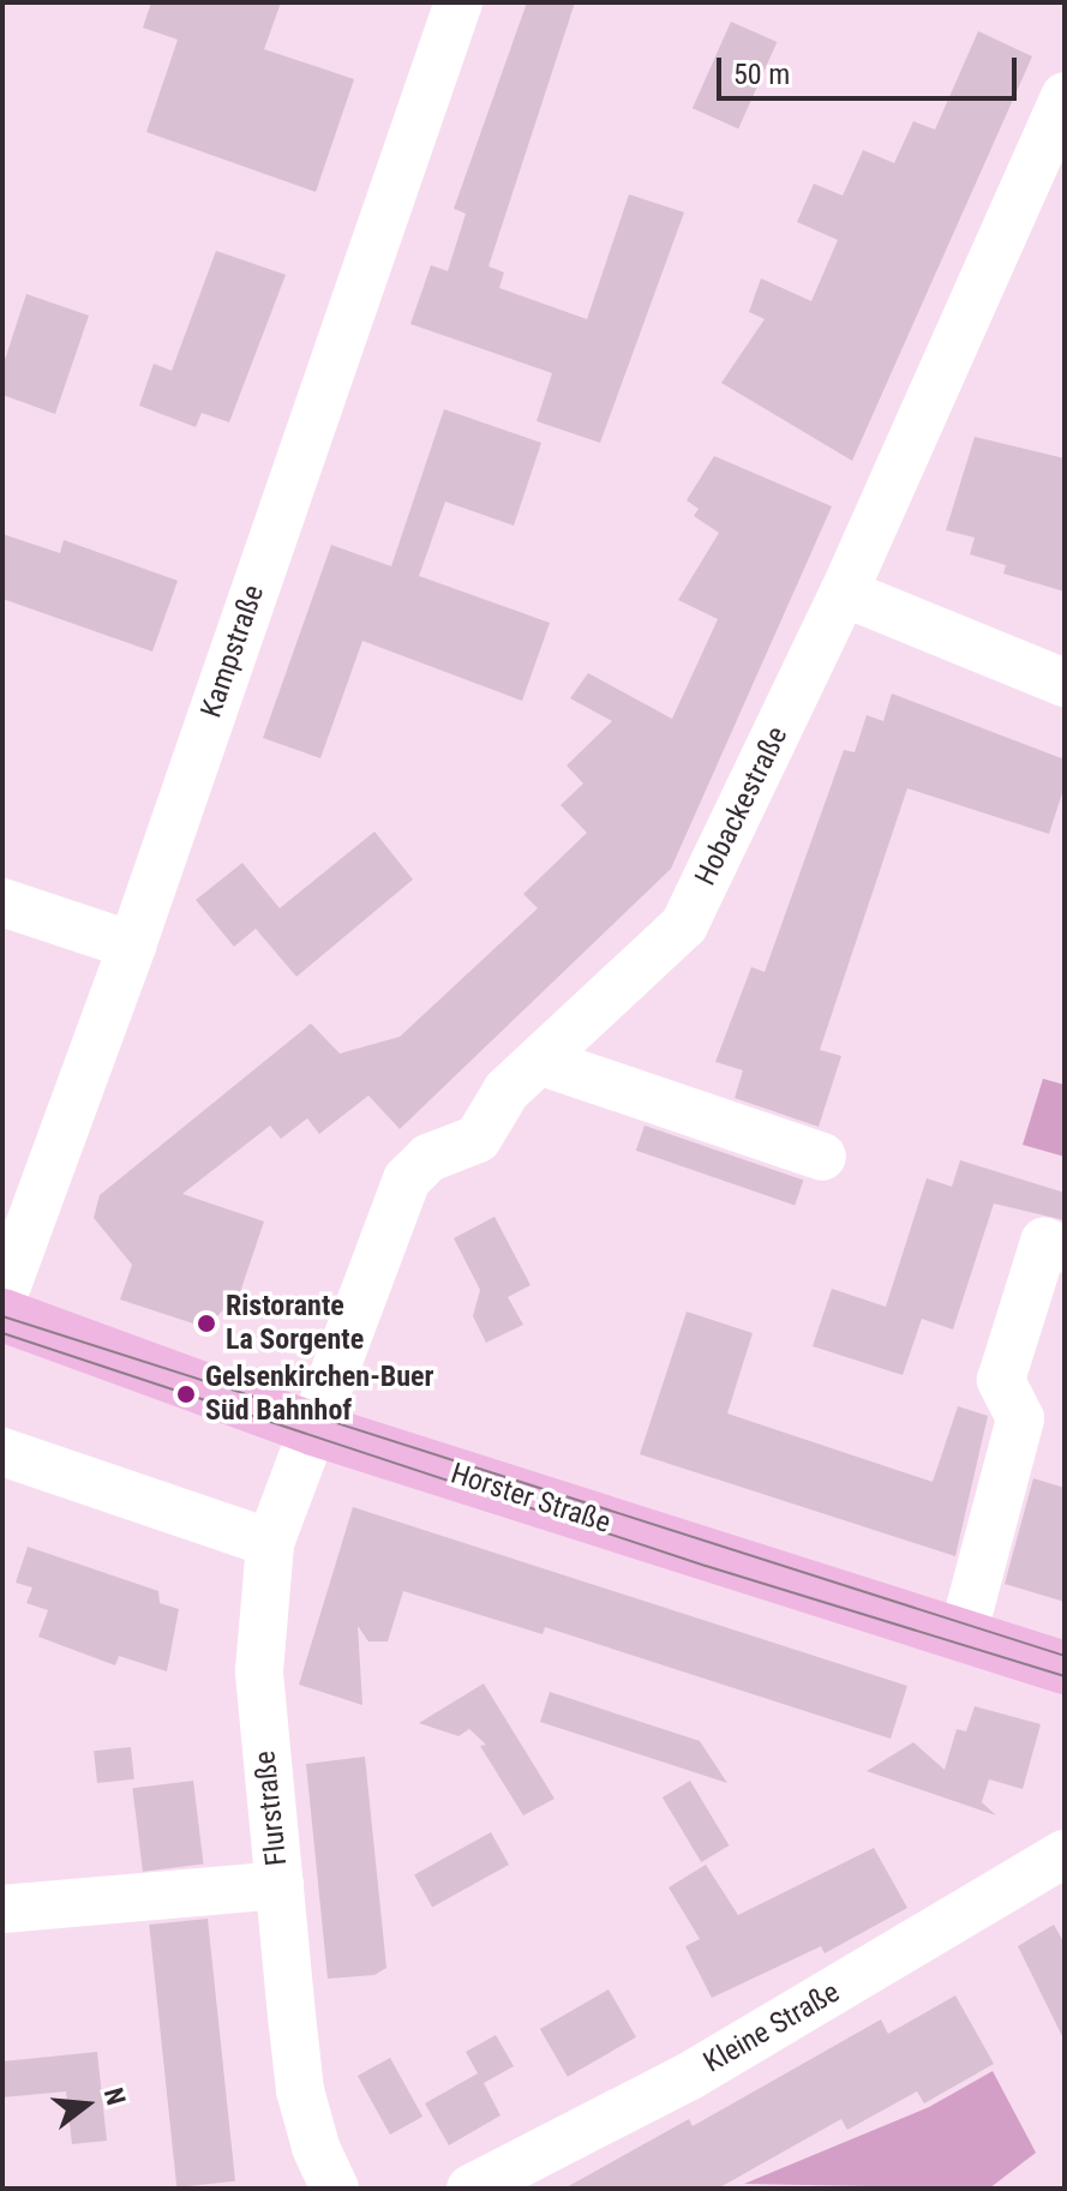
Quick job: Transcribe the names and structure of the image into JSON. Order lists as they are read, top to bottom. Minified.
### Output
{"streets":{"main road":["Horster Straße"],"street":["Kampstraße","Hobackestraße","Flurstraße","Kleine Straße"]},"crossings":[["Hobackestraße","Horster Straße"],["Hobackestraße","Flurstraße"],["Horster Straße","Flurstraße"]],"places":["Ristorante La Sorgente","Gelsenkirchen-Buer Süd Bahnhof"],"scale_bar":"50 m","north":"right"}
